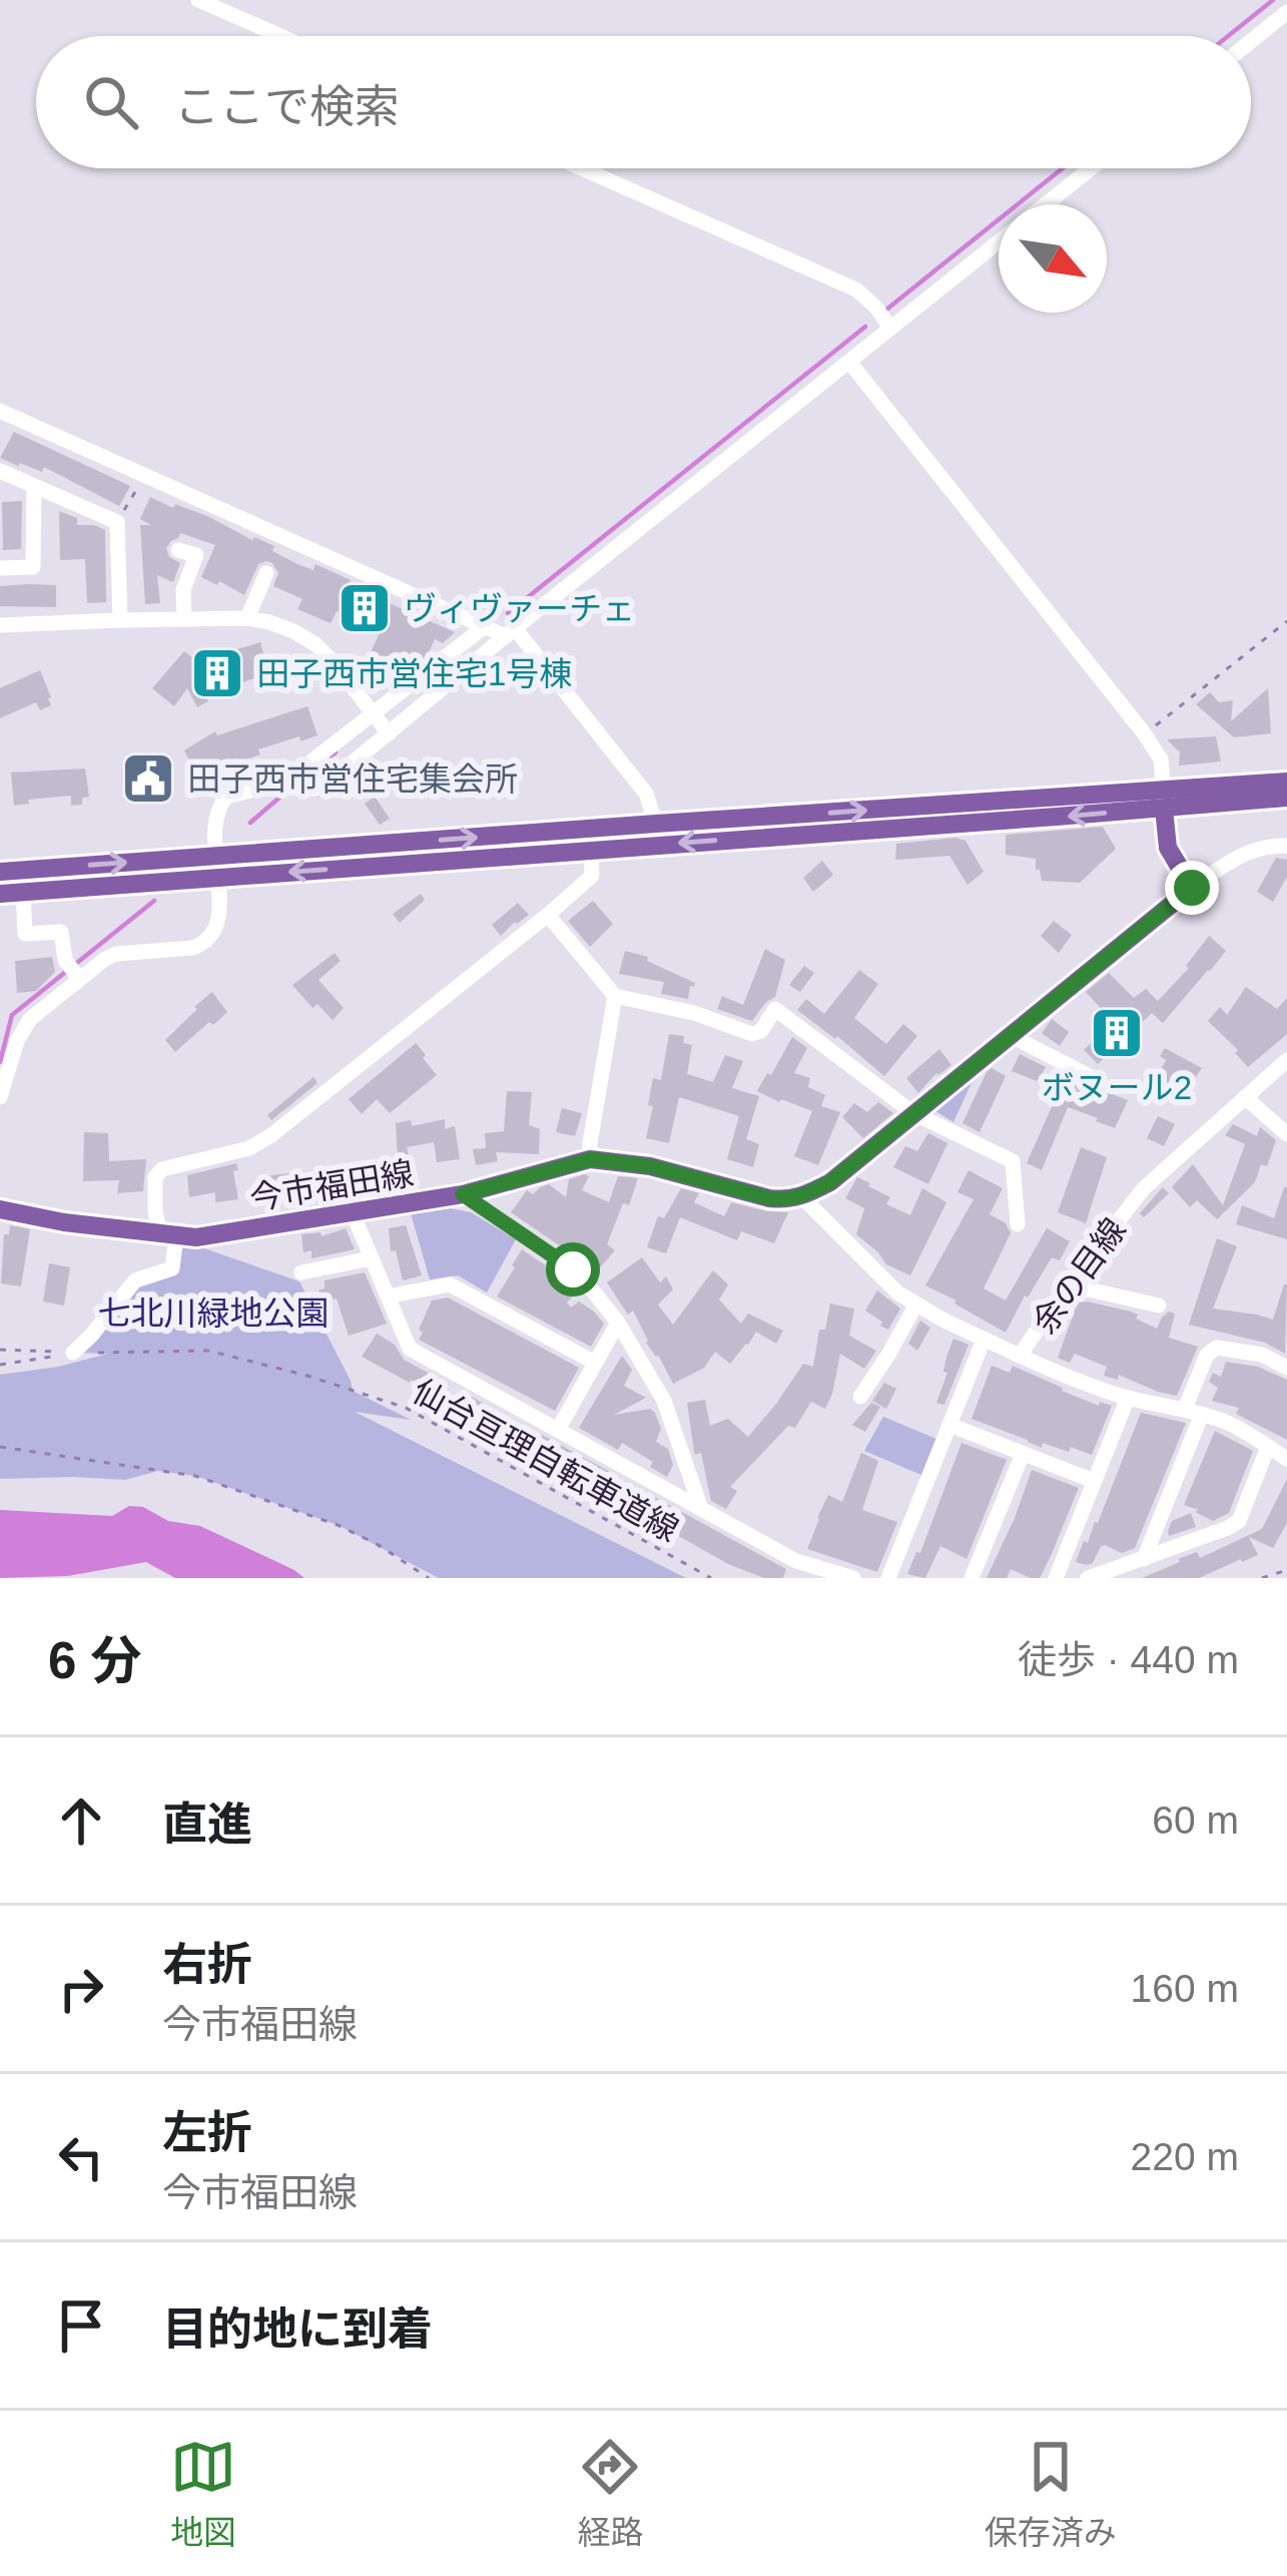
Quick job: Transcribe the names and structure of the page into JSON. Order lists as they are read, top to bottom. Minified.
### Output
{"streets":{"main road":["今市福田線"],"street":["余の目線"],"path":["仙台亘理自転車道線"]},"crossings":[["今市福田線","余の目線"]],"parks":["七北川緑地公園"],"places":{"building":["ヴィヴァーチェ","田子西市営住宅1号棟","ボヌール2"],"public building":["田子西市営住宅集会所"]},"north":"bottom right","page":{"search":"ここで検索","heading":["6 分","徒歩 · 440 m"],"list":[["直進","60 m"],["右折","今市福田線","160 m"],["左折","今市福田線","220 m"],"目的地に到着"],"nav":["地図","経路","保存済み"]}}
